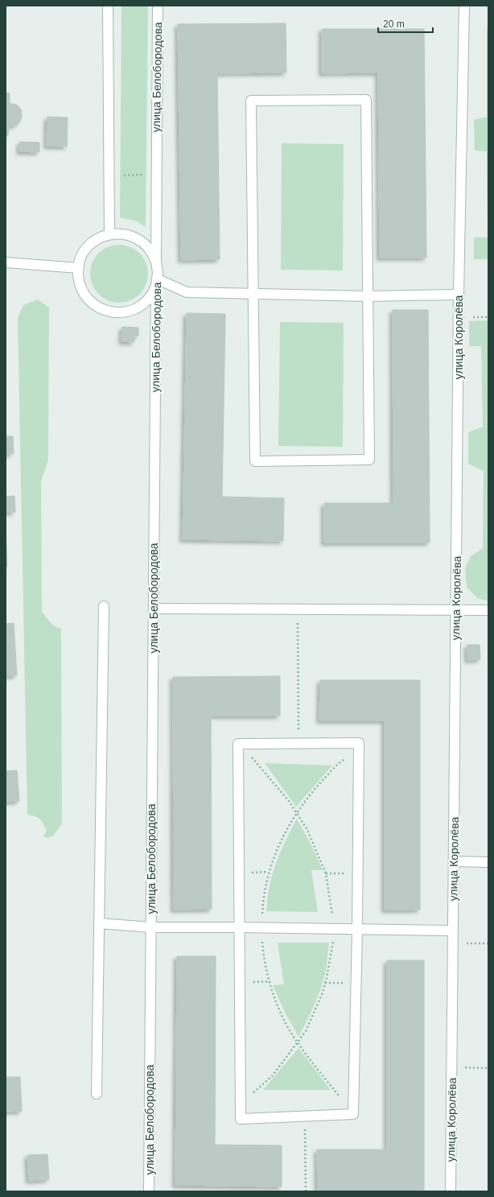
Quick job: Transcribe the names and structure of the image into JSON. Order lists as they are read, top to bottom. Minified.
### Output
{"streets":{"street":["улица Белобородова","улица Королёва"]},"scale_bar":"20 m"}
